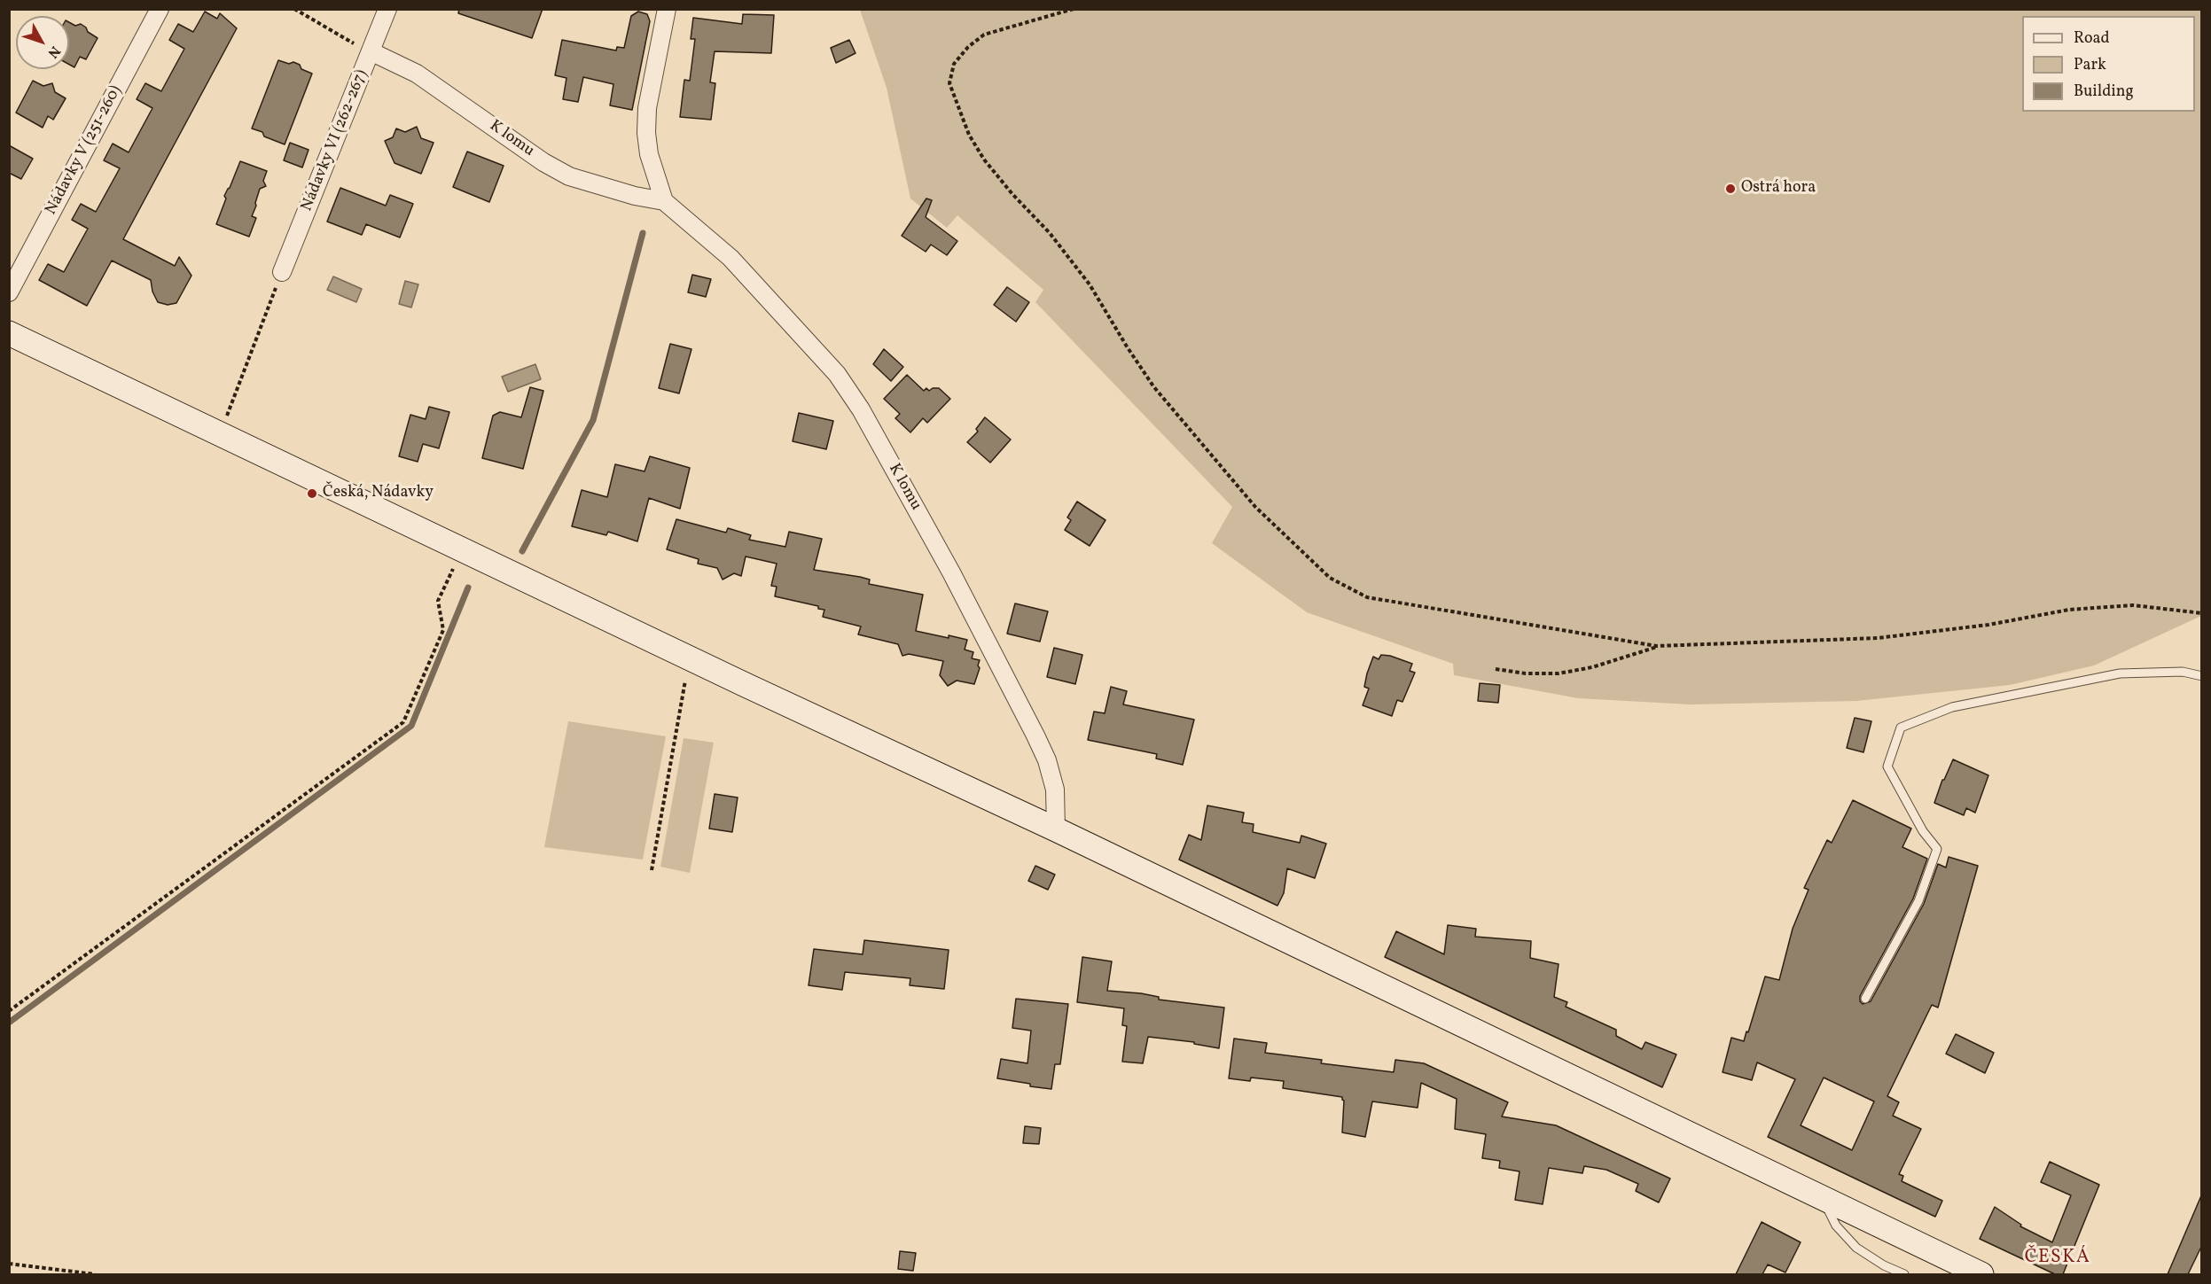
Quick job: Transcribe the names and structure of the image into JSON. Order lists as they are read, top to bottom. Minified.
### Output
{"streets":{"street":["K lomu","Nádavky VI (262-267)","Nádavky V (251-260)"]},"crossings":[["K lomu","Nádavky VI (262-267)"]],"districts":["ČESKÁ"],"places":["Ostrá hora","Česká, Nádavky"],"legend":["Road","Park","Building"],"north":"bottom right"}
